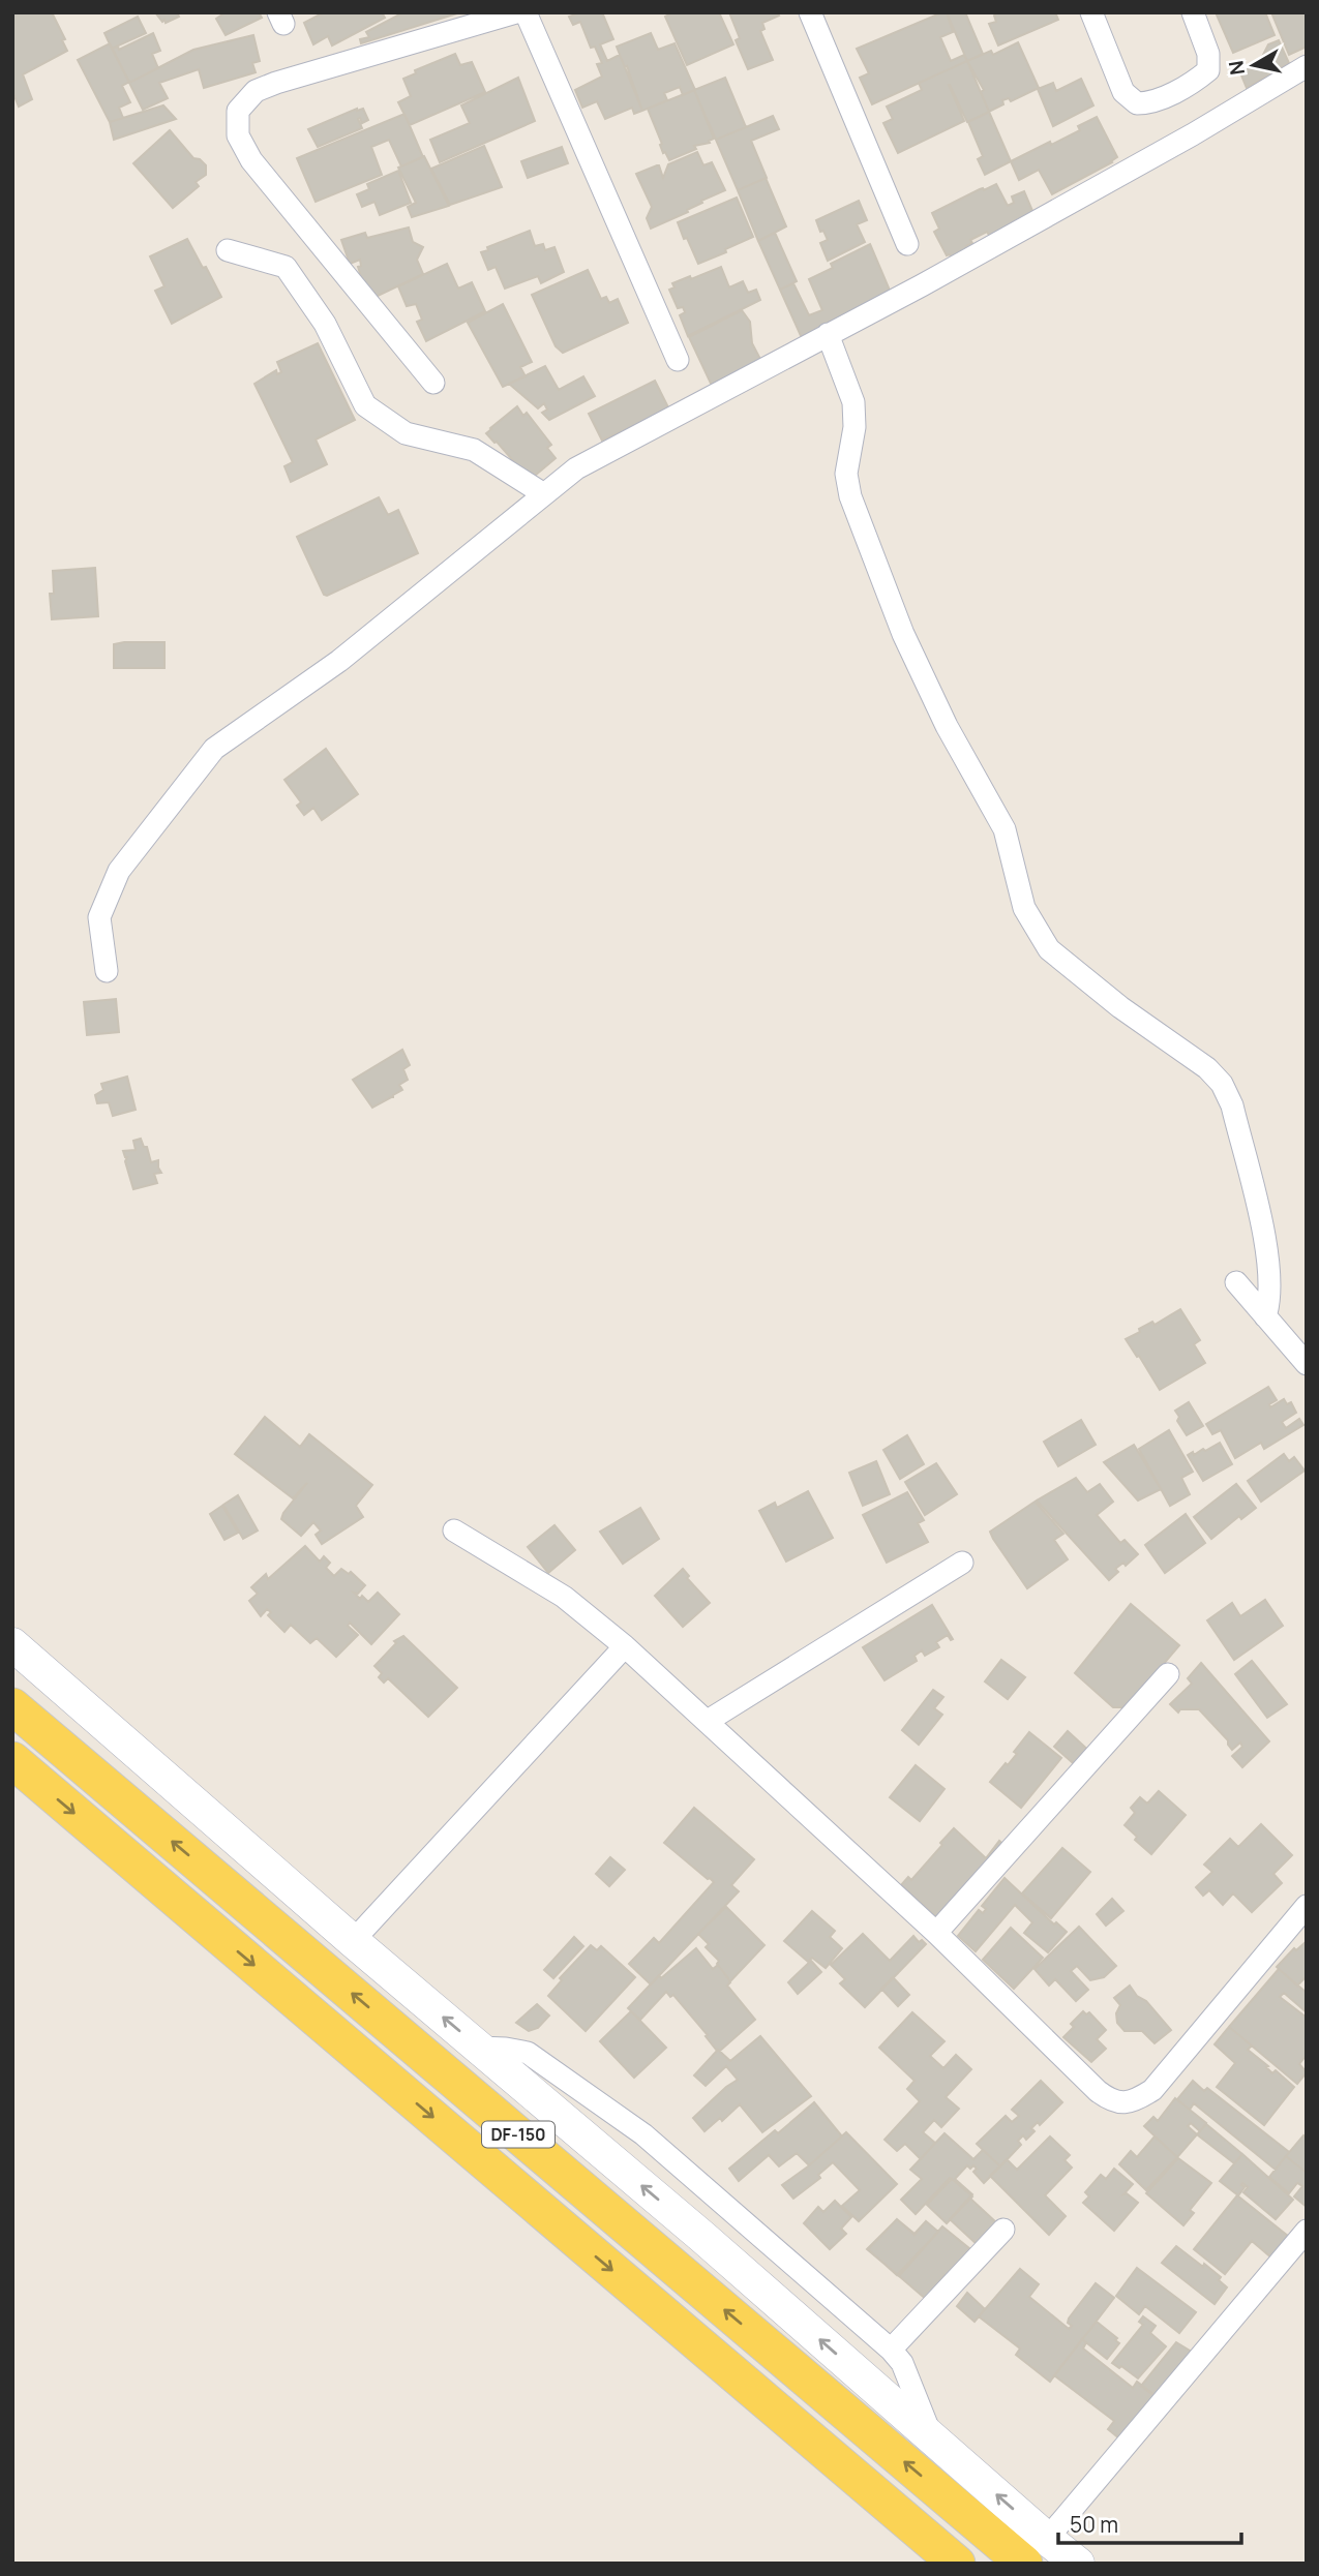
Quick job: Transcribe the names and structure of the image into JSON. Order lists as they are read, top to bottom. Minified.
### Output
{"streets":{"main road":["DF-150"]},"scale_bar":"50 m","north":"left"}
